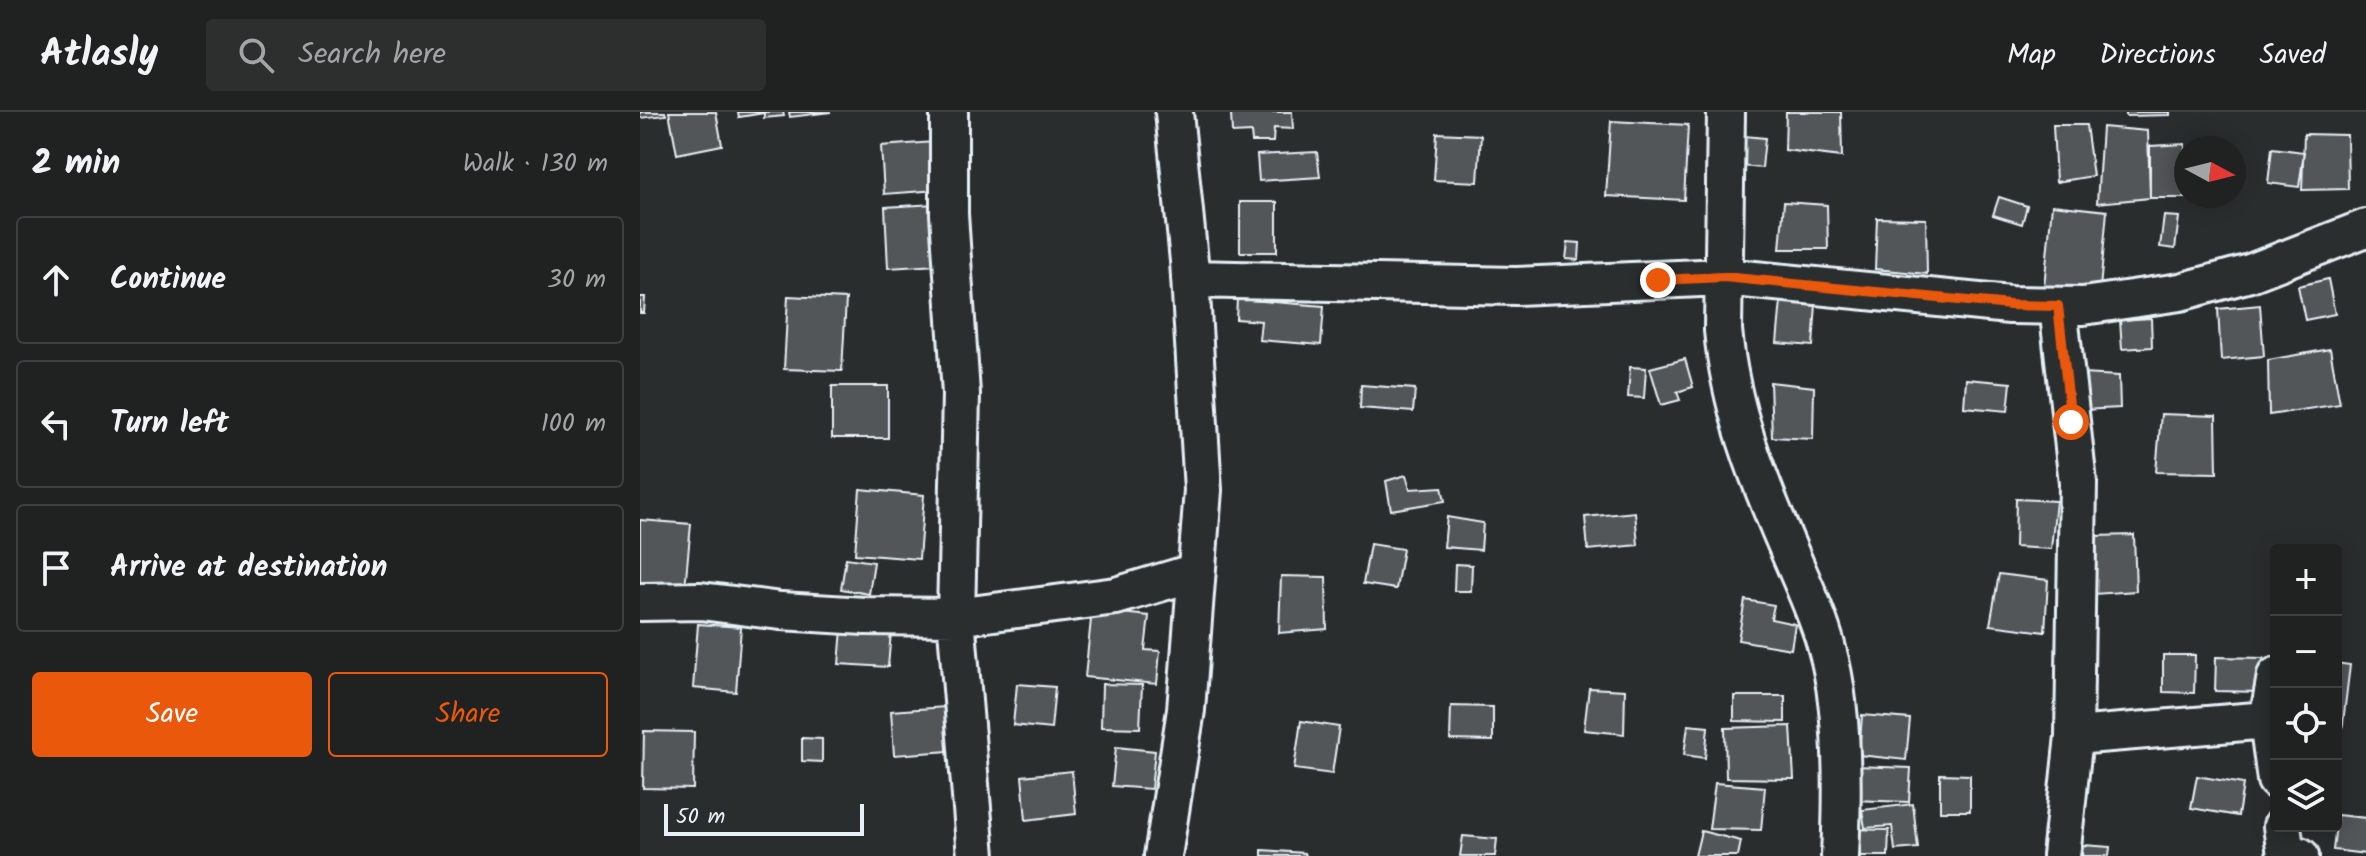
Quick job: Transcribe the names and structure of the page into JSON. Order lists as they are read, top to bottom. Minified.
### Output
{"scale_bar":"50 m","north":"right","page":{"header":"Atlasly","search":"Search here","nav":["Map","Directions","Saved"],"heading":["2 min","Walk · 130 m"],"list":[["Continue","30 m"],["Turn left","100 m"],"Arrive at destination"],"map_buttons":["+","−"],"buttons":["Save","Share"],"scale":"50 m"}}
